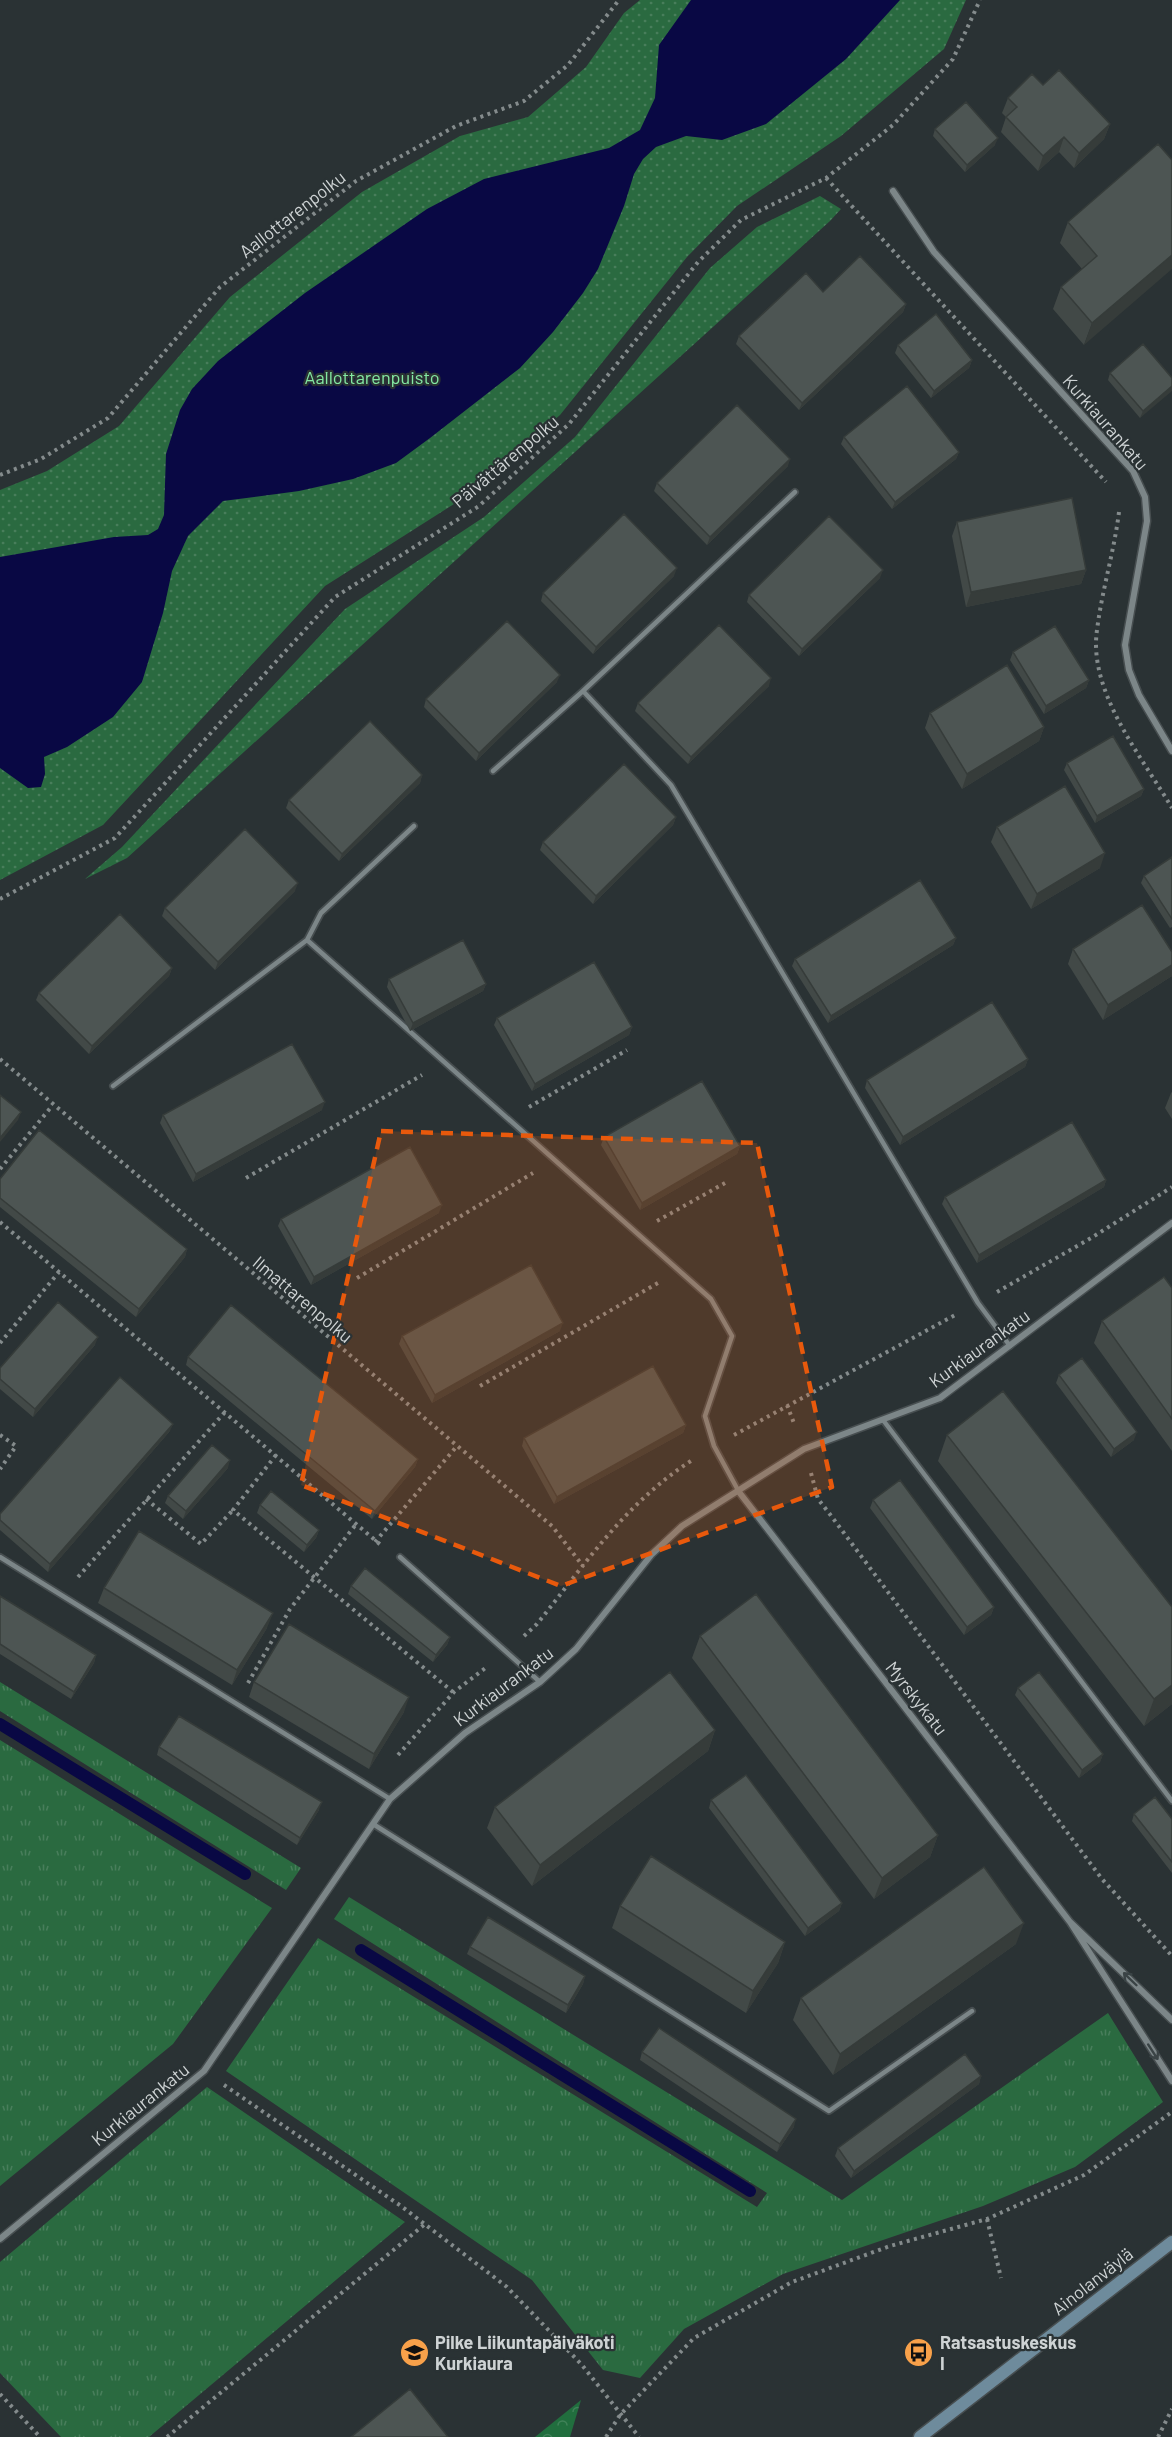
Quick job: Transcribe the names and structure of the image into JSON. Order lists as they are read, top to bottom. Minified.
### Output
{"streets":{"main road":["Ainolanväylä"],"street":["Kurkiaurankatu","Myrskykatu"],"path":["Aallottarenpolku","Päivättärenpolku","Ilmattarenpolku"]},"crossings":[["Kurkiaurankatu","Myrskykatu"]],"parks":["Aallottarenpuisto"],"places":{"school or university":["Pilke Liikuntapäiväkoti Kurkiaura"],"bus stop":["Ratsastuskeskus I"]}}
